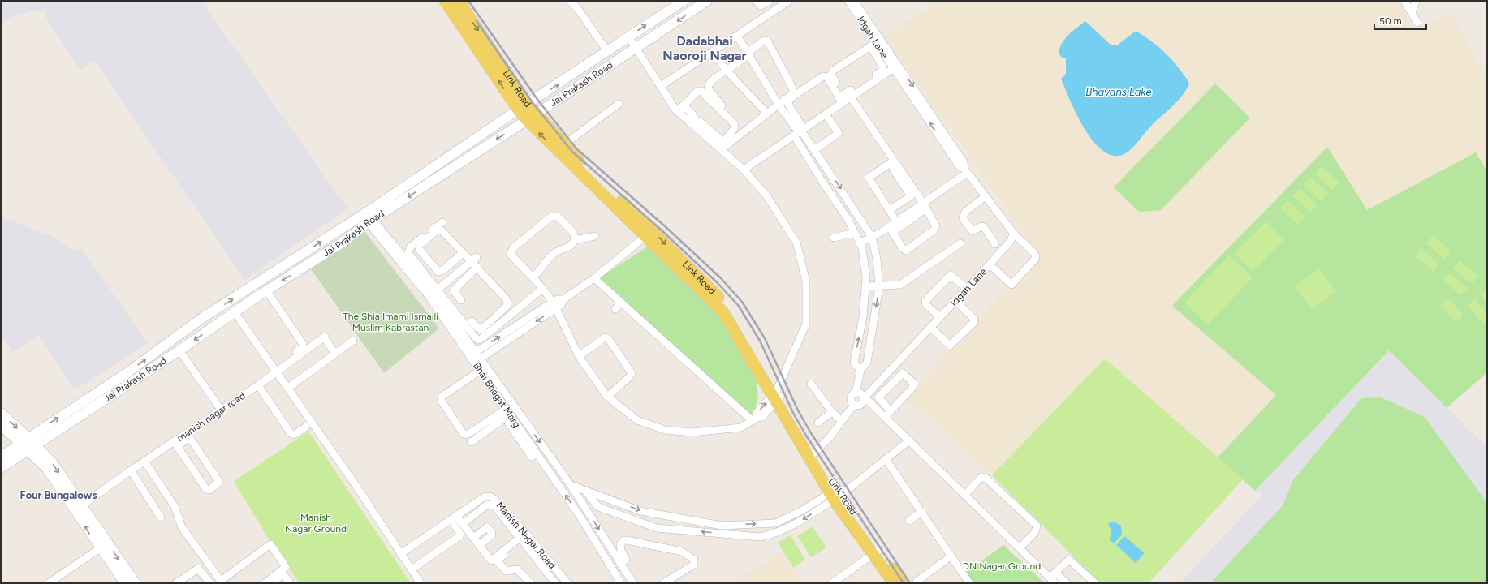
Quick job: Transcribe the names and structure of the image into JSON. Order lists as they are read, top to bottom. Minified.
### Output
{"streets":{"main road":["Jai Prakash Road","Link Road"],"street":["Idgah Lane","Bhai Bhagat Marg","manish nagar road","Manish Nagar Road"]},"crossings":[["Jai Prakash Road","Link Road"],["Jai Prakash Road","Manish Nagar Road"],["manish nagar road","Manish Nagar Road"]],"districts":["Dadabhai Naoroji Nagar","Four Bungalows"],"water":["Bhavans Lake"],"parks":["The Shia Imami Ismaili Muslim Kabrastan","Manish Nagar Ground","DN Nagar Ground"],"scale_bar":"50 m"}
